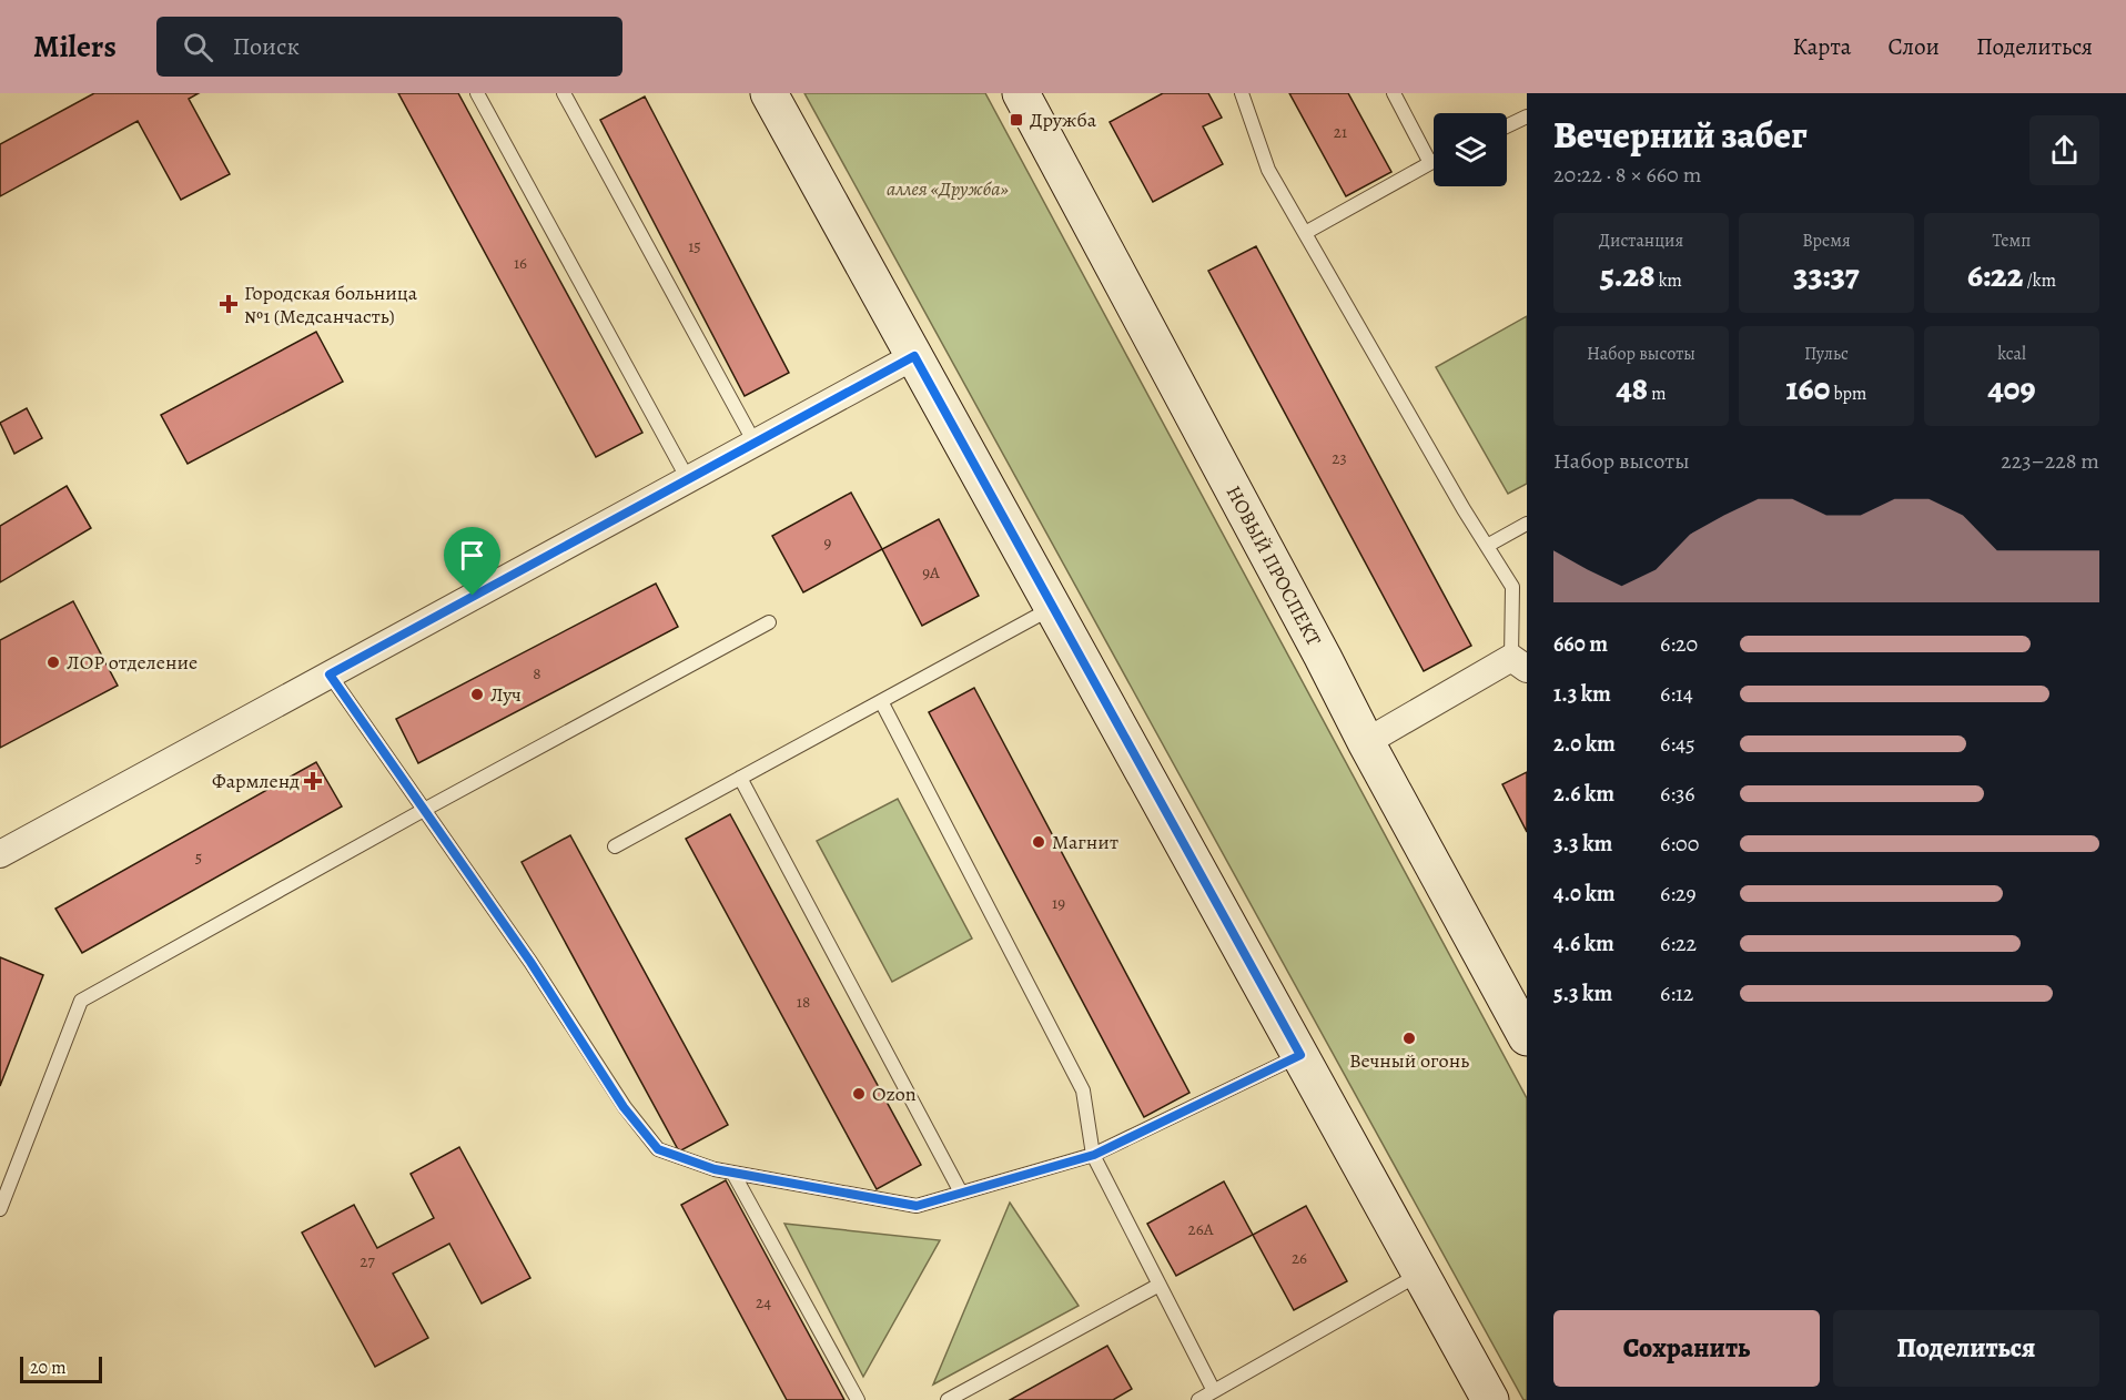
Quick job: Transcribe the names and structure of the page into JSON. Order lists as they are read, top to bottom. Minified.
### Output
{"streets":{"street":["НОВЫЙ ПРОСПЕКТ"]},"parks":["аллея «Дружба»"],"places":{"transit":["Дружба"],"health":["Городская больница №1 (Медсанчасть)","Фармленд"],"other":["ЛОР отделение","Луч","Магнит","Вечный огонь","Ozon"]},"house_numbers":["21","15","16","23","9","9А","8","5","19","18","26А","26","27","24"],"scale_bar":"20 m","page":{"header":"Milers","search":"Поиск","nav":["Карта","Слои","Поделиться"],"heading":["Вечерний забег","20:22 · 8 × 660 m"],"stats":[["Дистанция","5.28 km"],["Время","33:37"],["Темп","6:22 /km"],["Набор высоты","48 m"],["Пульс","160 bpm"],["kcal","409"]],"chart":["Набор высоты","223–228 m"],"list":[{"name":"660 m","note":"6:20"},{"name":"1.3 km","note":"6:14"},{"name":"2.0 km","note":"6:45"},{"name":"2.6 km","note":"6:36"},{"name":"3.3 km","note":"6:00"},{"name":"4.0 km","note":"6:29"},{"name":"4.6 km","note":"6:22"},{"name":"5.3 km","note":"6:12"}],"buttons":["Сохранить","Поделиться"],"scale":"20 m"}}
